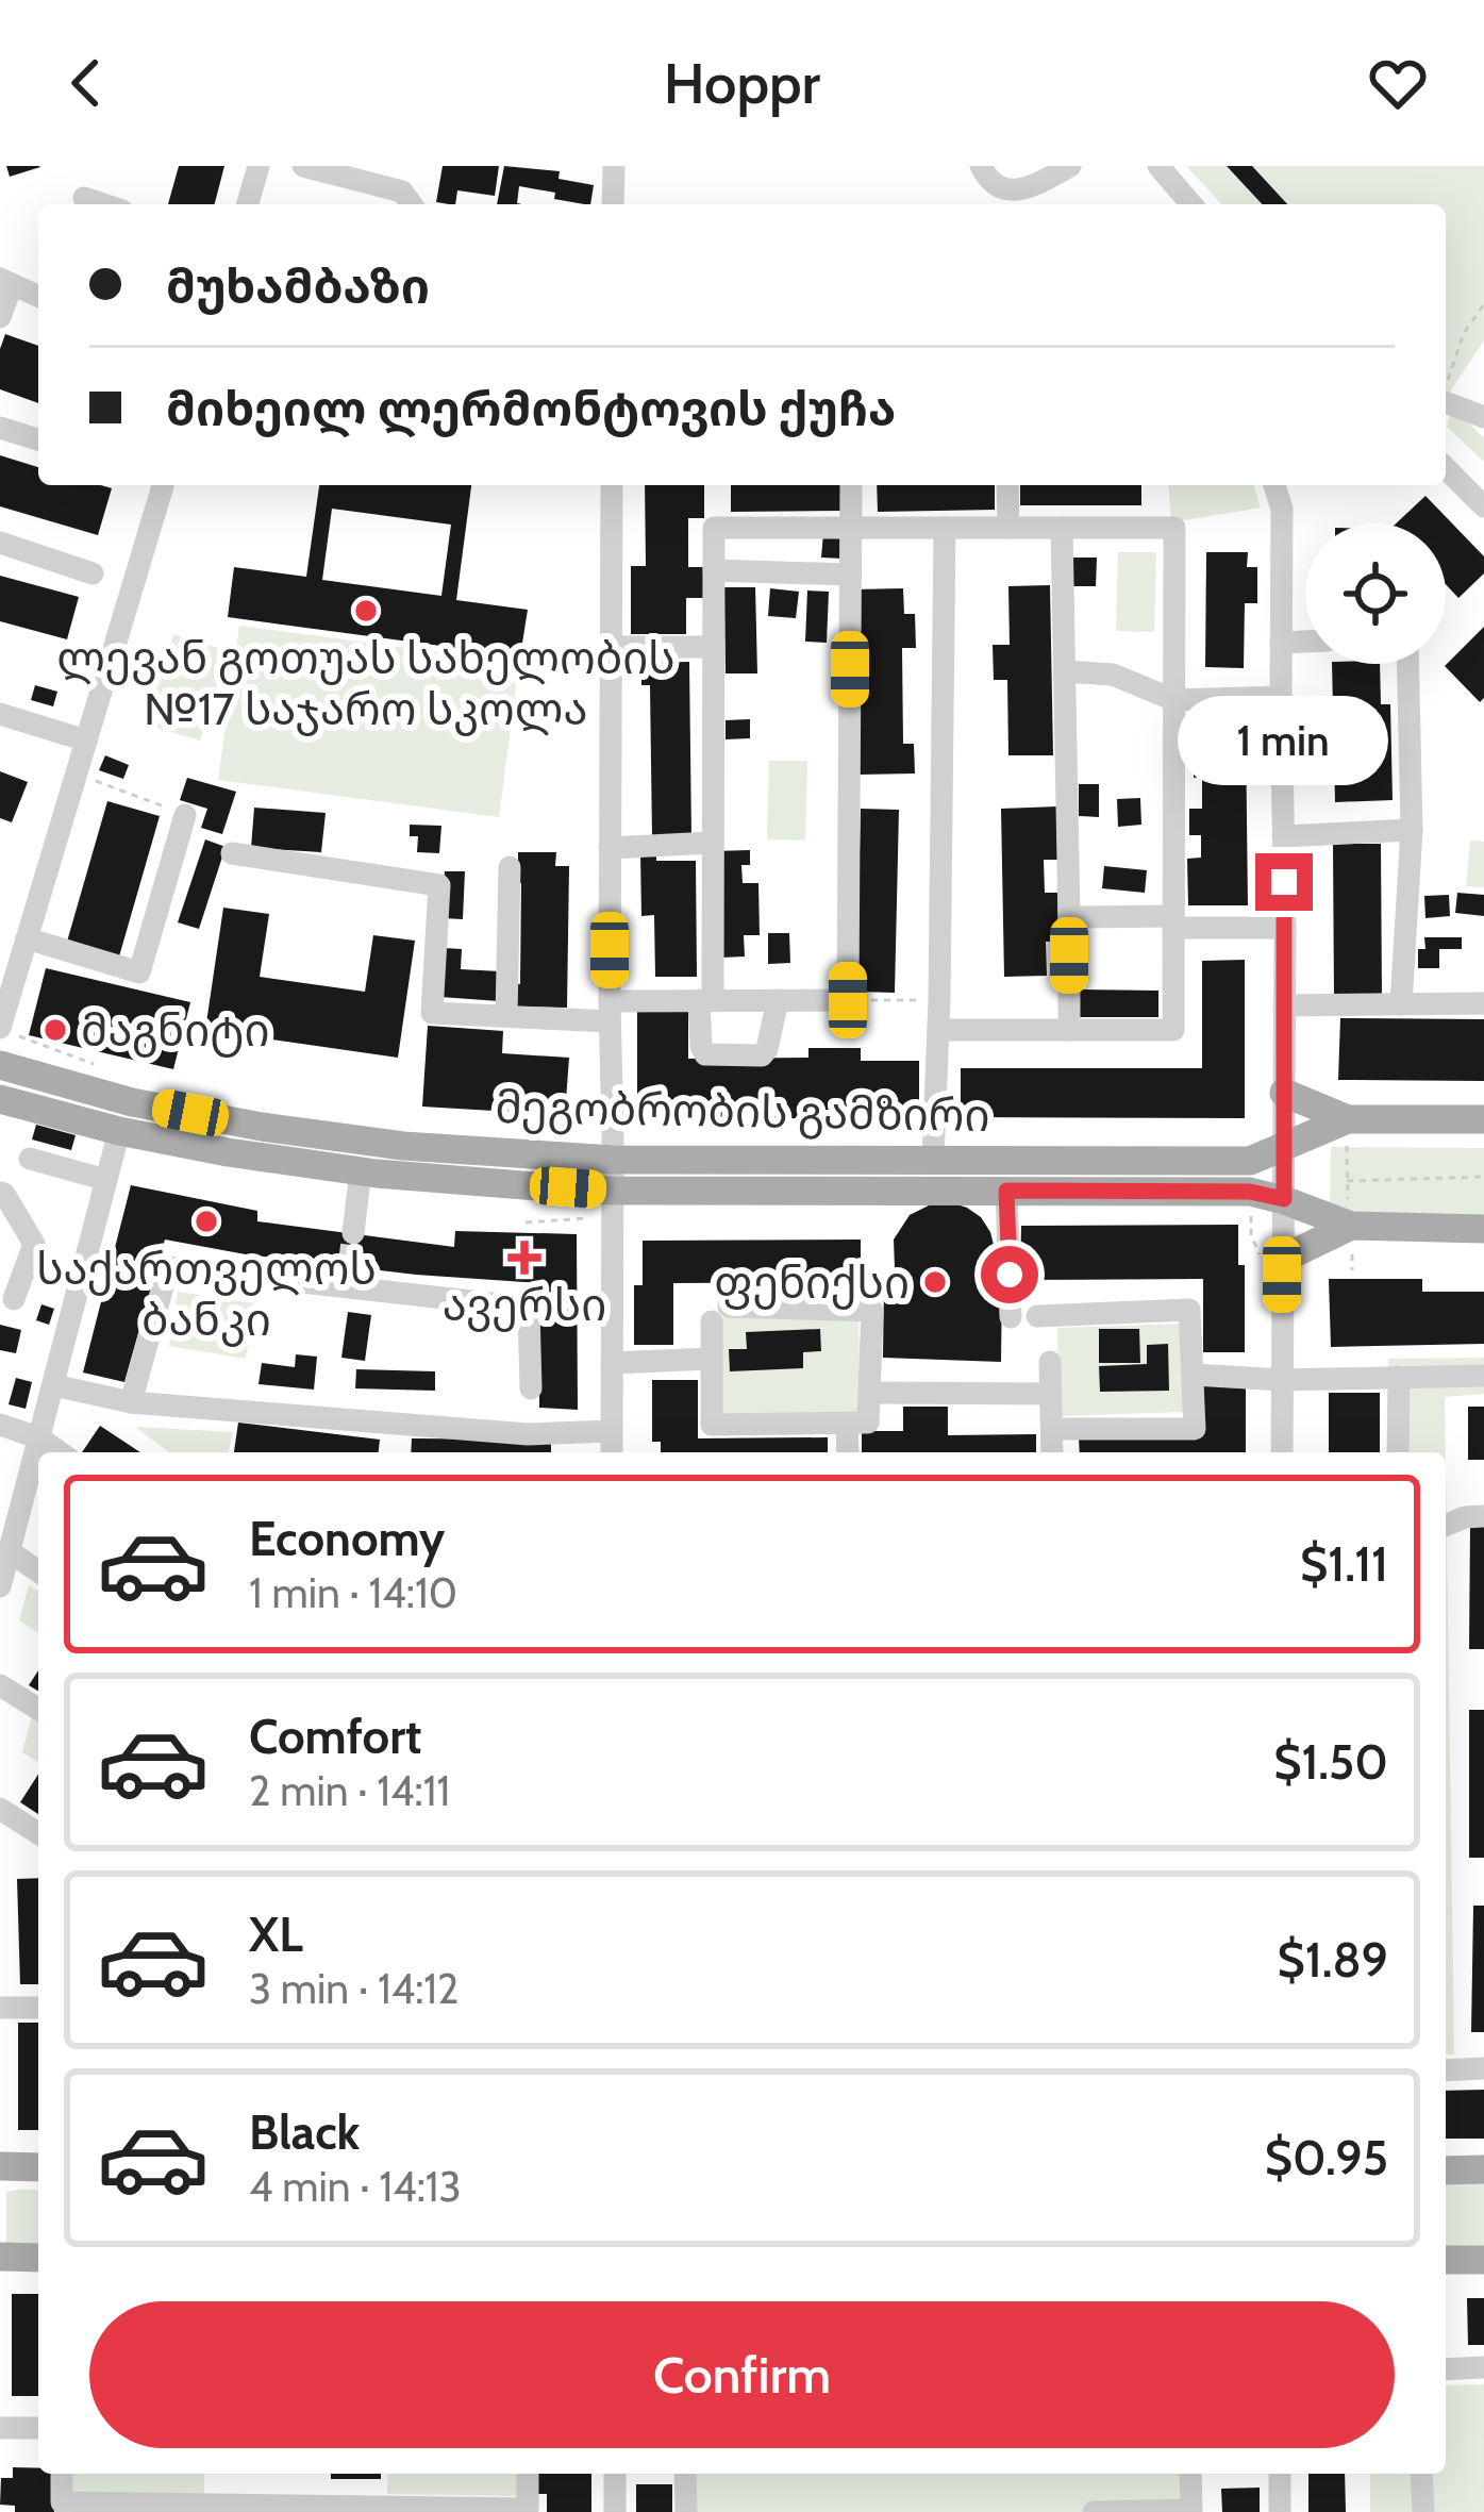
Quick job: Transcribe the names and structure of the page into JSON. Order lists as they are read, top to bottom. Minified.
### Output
{"streets":{"main road":["მეგობრობის გამზირი"]},"places":{"other":["ლევან გოთუას სახელობის №17 საჯარო სკოლა","მაგნიტი","საქართველოს ბანკი","ფენიქსი"],"health":["ავერსი"]},"page":{"header":"Hoppr","banner":["მუხამბაზი","მიხეილ ლერმონტოვის ქუჩა"],"bubble":"1 min","list":[{"name":"Economy","note":"1 min · 14:10","value":"$1.11"},{"name":"Comfort","note":"2 min · 14:11","value":"$1.50"},{"name":"XL","note":"3 min · 14:12","value":"$1.89"},{"name":"Black","note":"4 min · 14:13","value":"$0.95"}],"buttons":"Confirm"}}
